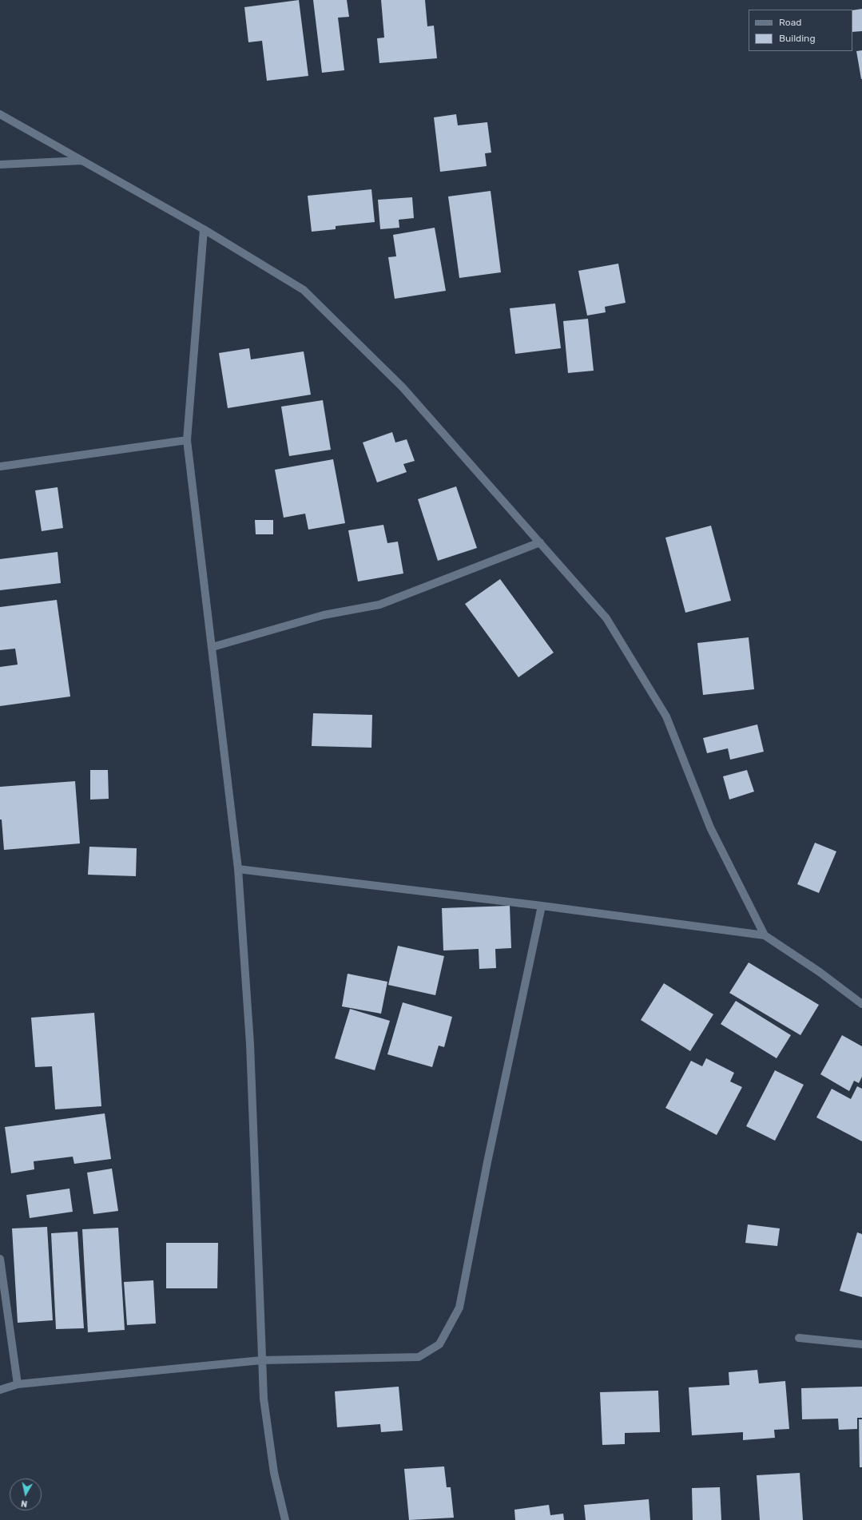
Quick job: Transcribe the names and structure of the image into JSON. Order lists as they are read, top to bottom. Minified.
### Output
{"legend":["Road","Building"],"north":"bottom"}
